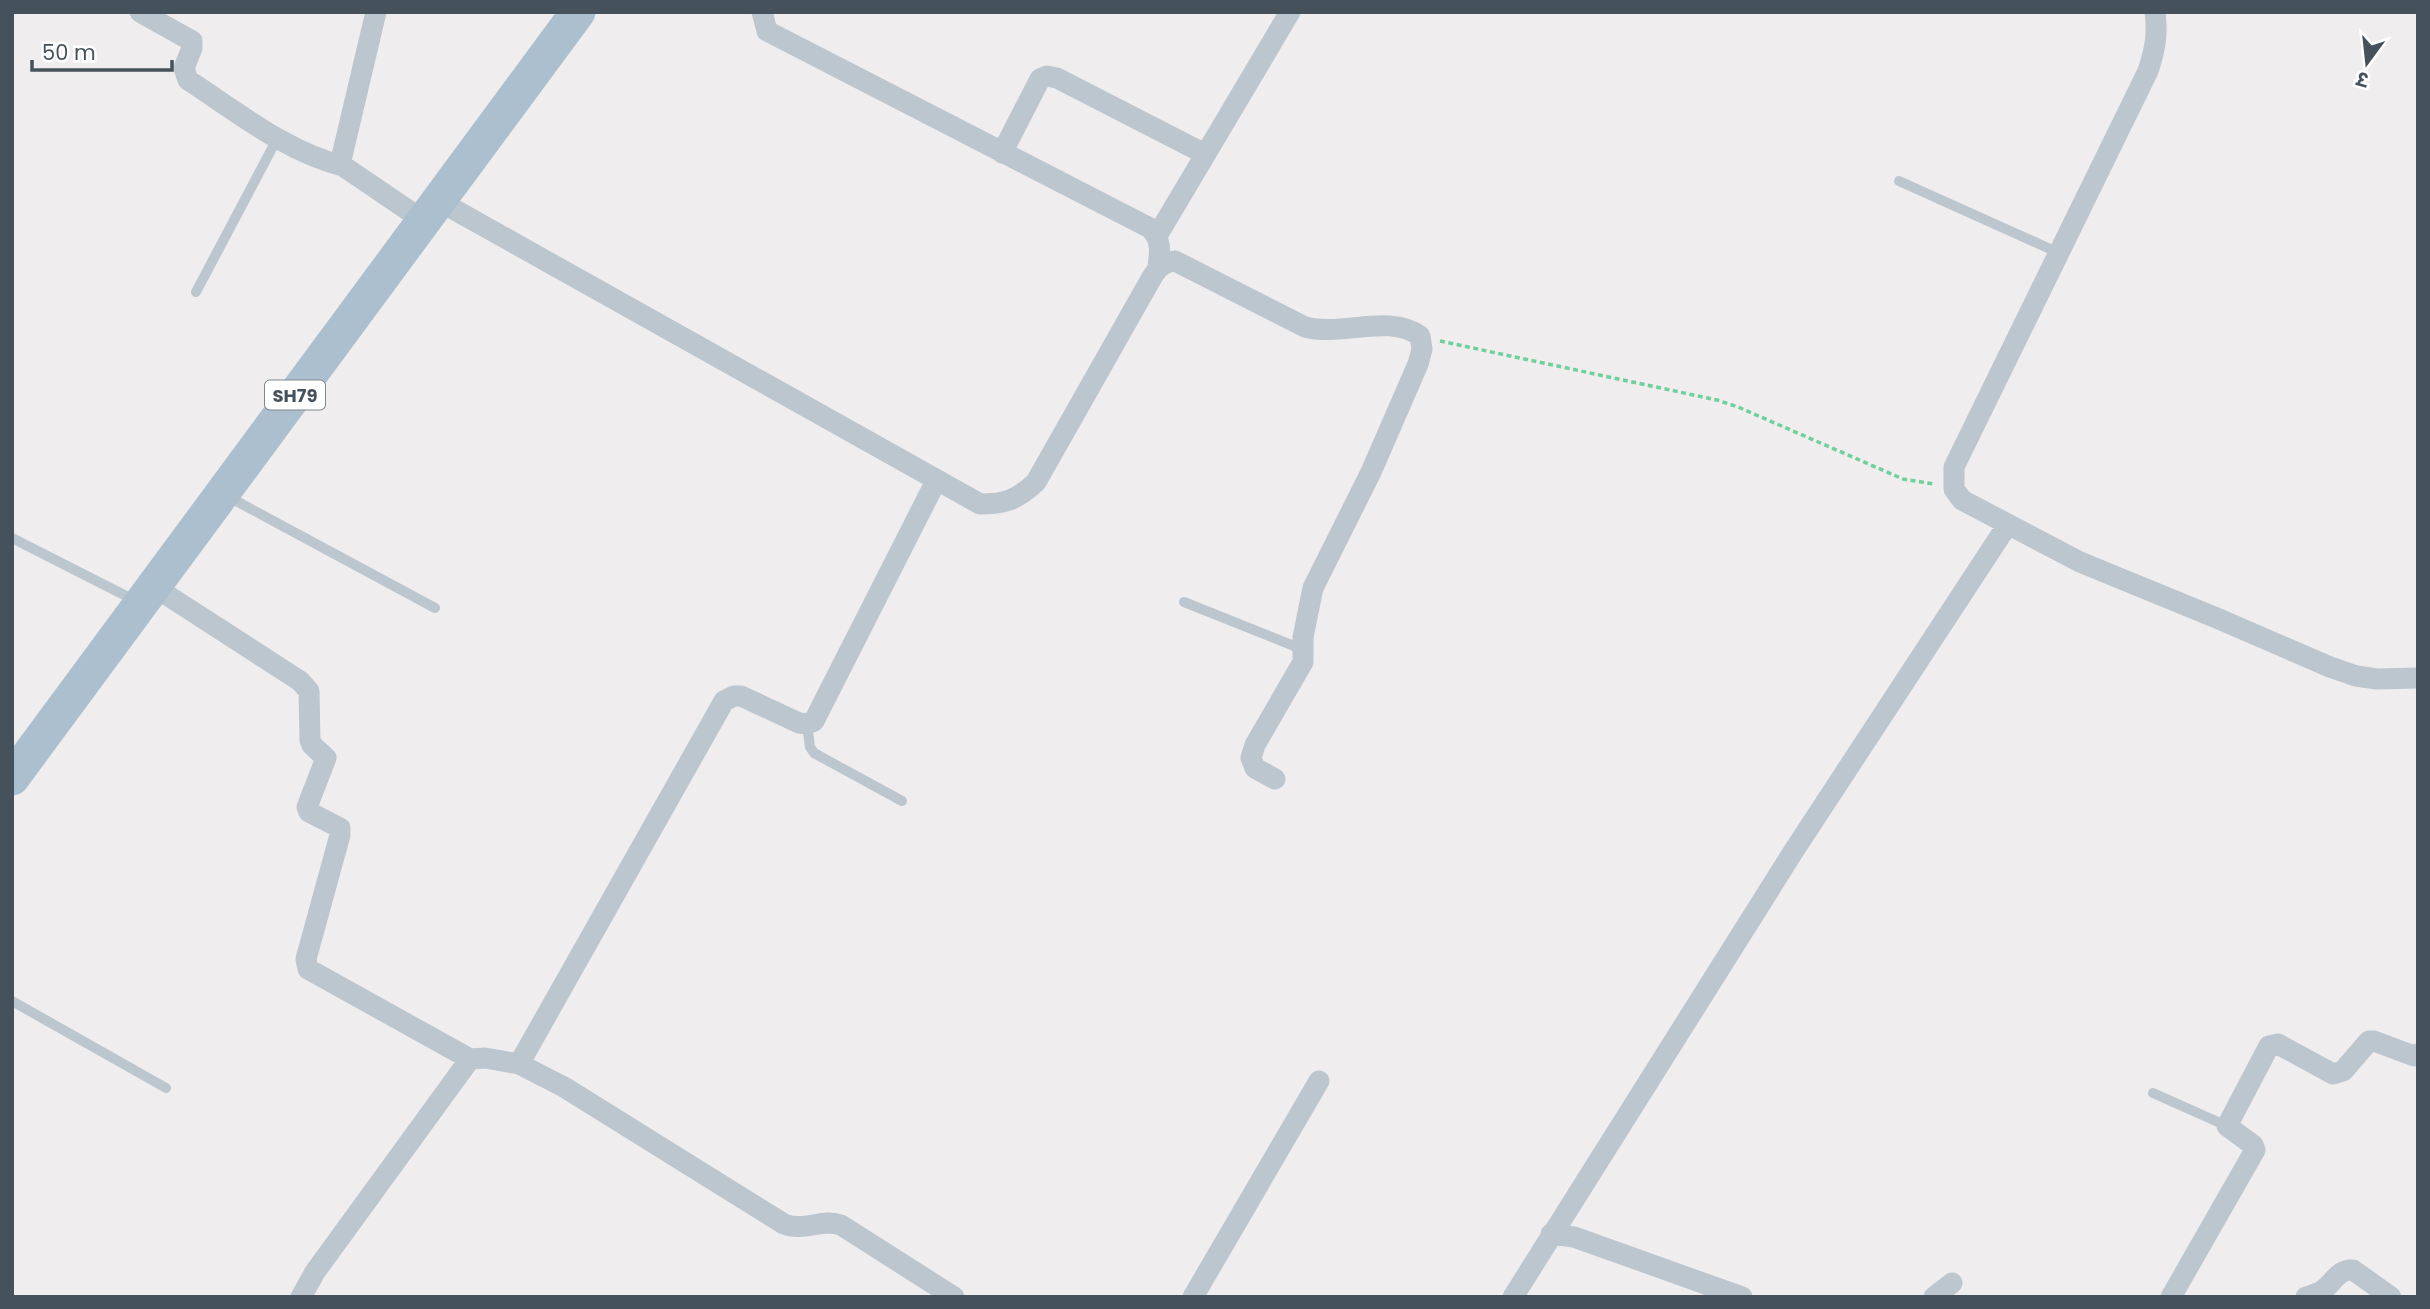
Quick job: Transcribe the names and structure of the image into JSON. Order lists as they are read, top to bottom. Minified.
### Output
{"streets":{"main road":["SH79"]},"scale_bar":"50 m","north":"bottom"}
